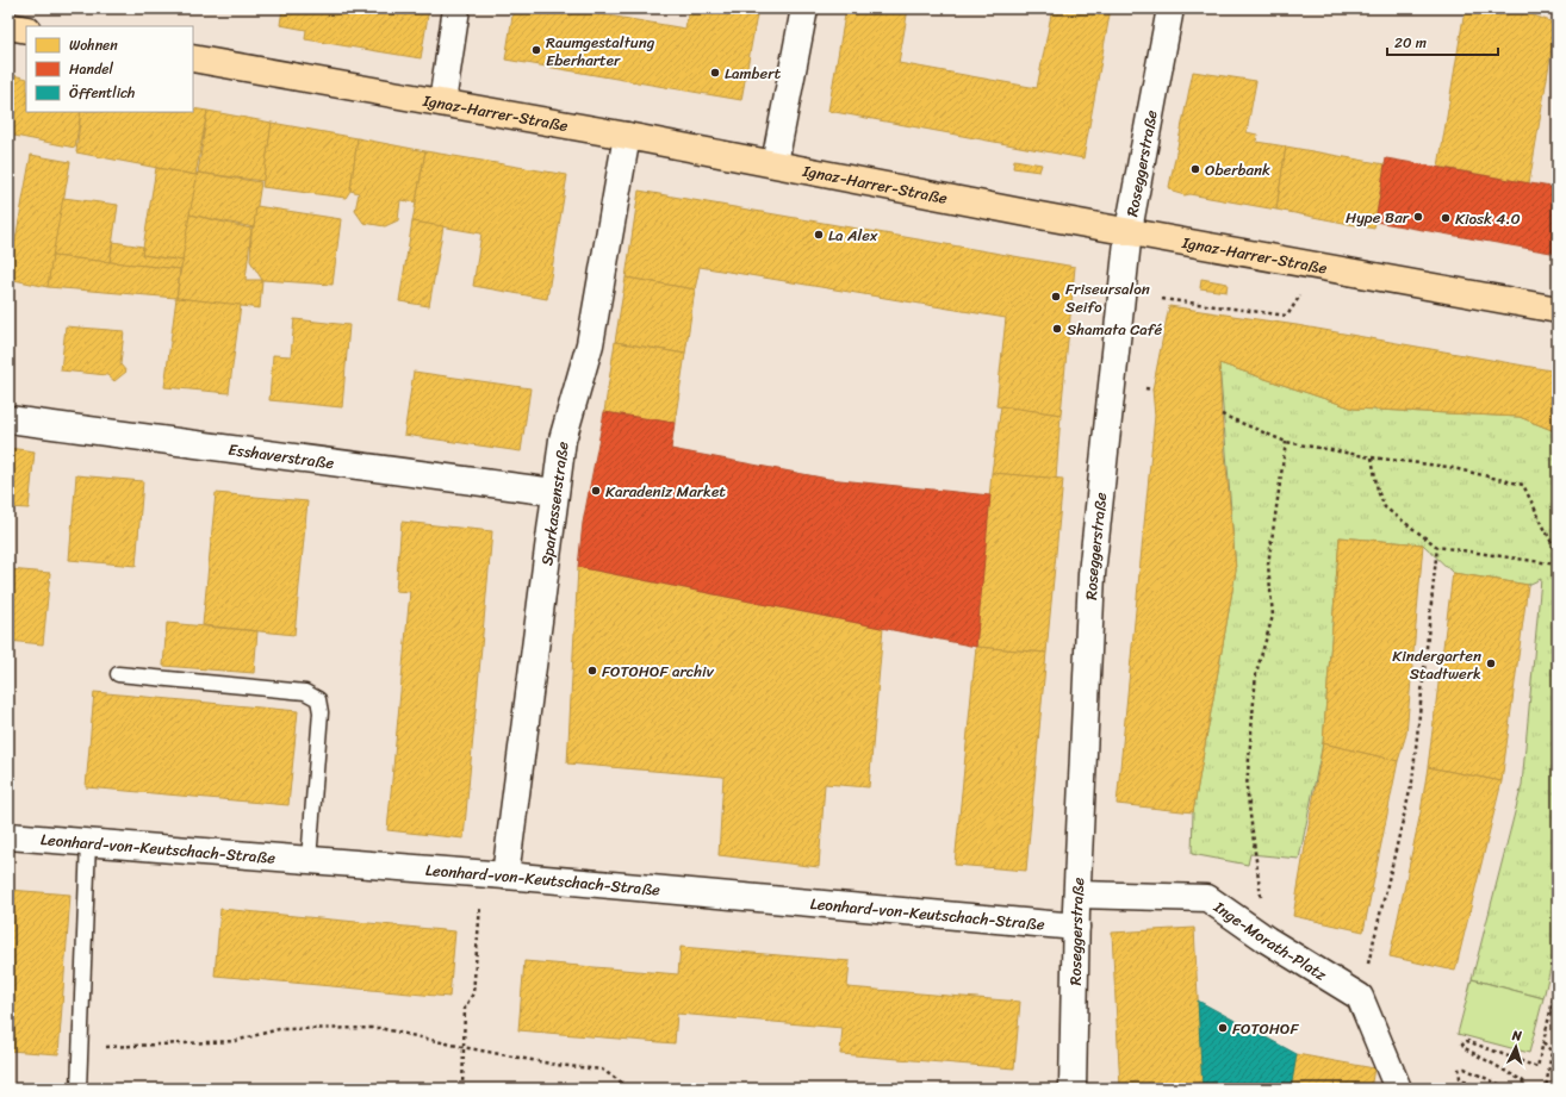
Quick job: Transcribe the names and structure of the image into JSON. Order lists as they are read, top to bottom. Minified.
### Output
{"streets":{"main road":["Ignaz-Harrer-Straße"],"street":["Roseggerstraße","Esshaverstraße","Sparkassenstraße","Leonhard-von-Keutschach-Straße","Inge-Morath-Platz"]},"crossings":[["Ignaz-Harrer-Straße","Roseggerstraße"],["Ignaz-Harrer-Straße","Sparkassenstraße"],["Roseggerstraße","Leonhard-von-Keutschach-Straße"],["Roseggerstraße","Inge-Morath-Platz"],["Esshaverstraße","Sparkassenstraße"],["Sparkassenstraße","Leonhard-von-Keutschach-Straße"]],"places":["Raumgestaltung Eberharter","Lambert","Oberbank","Hype Bar","Kiosk 4.0","La Alex","Friseursalon Seifo","Shamata Café","Karadeniz Market","Kindergarten Stadtwerk","FOTOHOF archiv","FOTOHOF"],"legend":["Wohnen","Handel","Öffentlich"],"scale_bar":"20 m","north":"top"}
